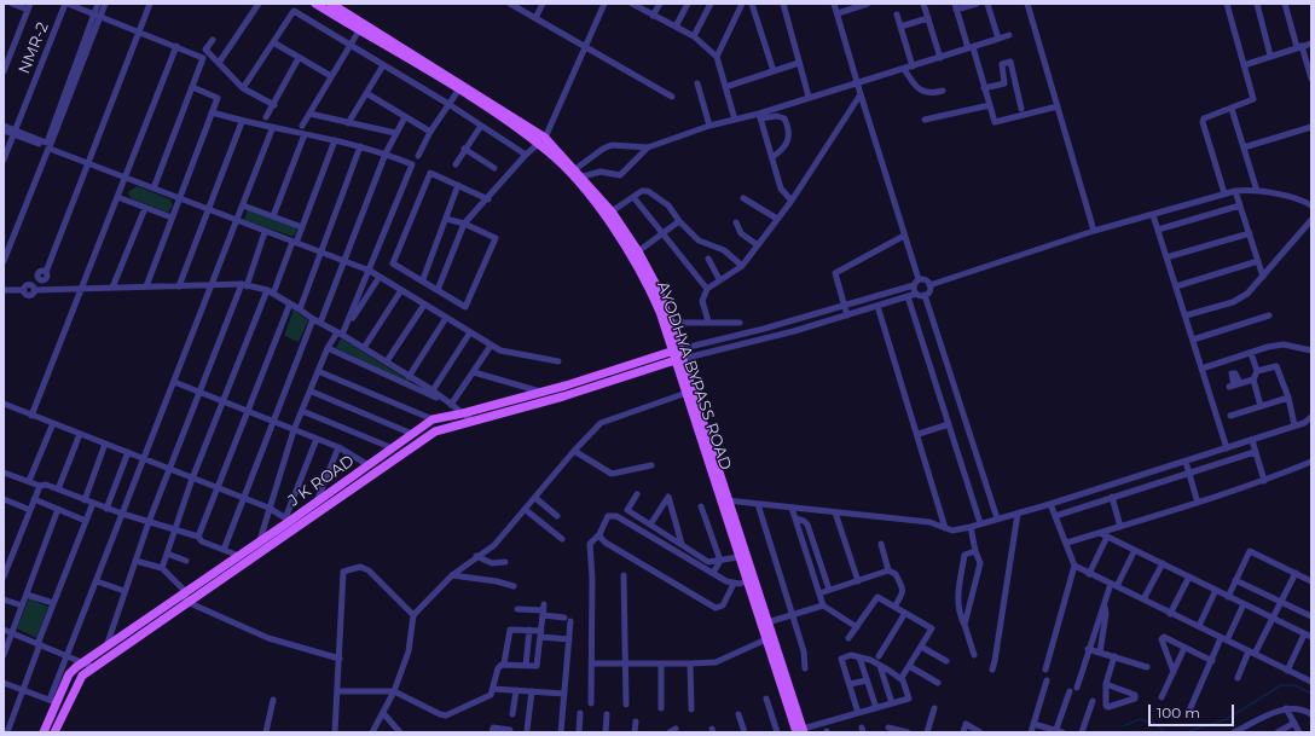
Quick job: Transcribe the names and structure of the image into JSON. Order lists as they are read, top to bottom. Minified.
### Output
{"streets":{"main road":["AYODHYA BYPASS ROAD","J K ROAD"],"street":["NMR-2"]},"crossings":[["AYODHYA BYPASS ROAD","J K ROAD"]],"scale_bar":"100 m"}
